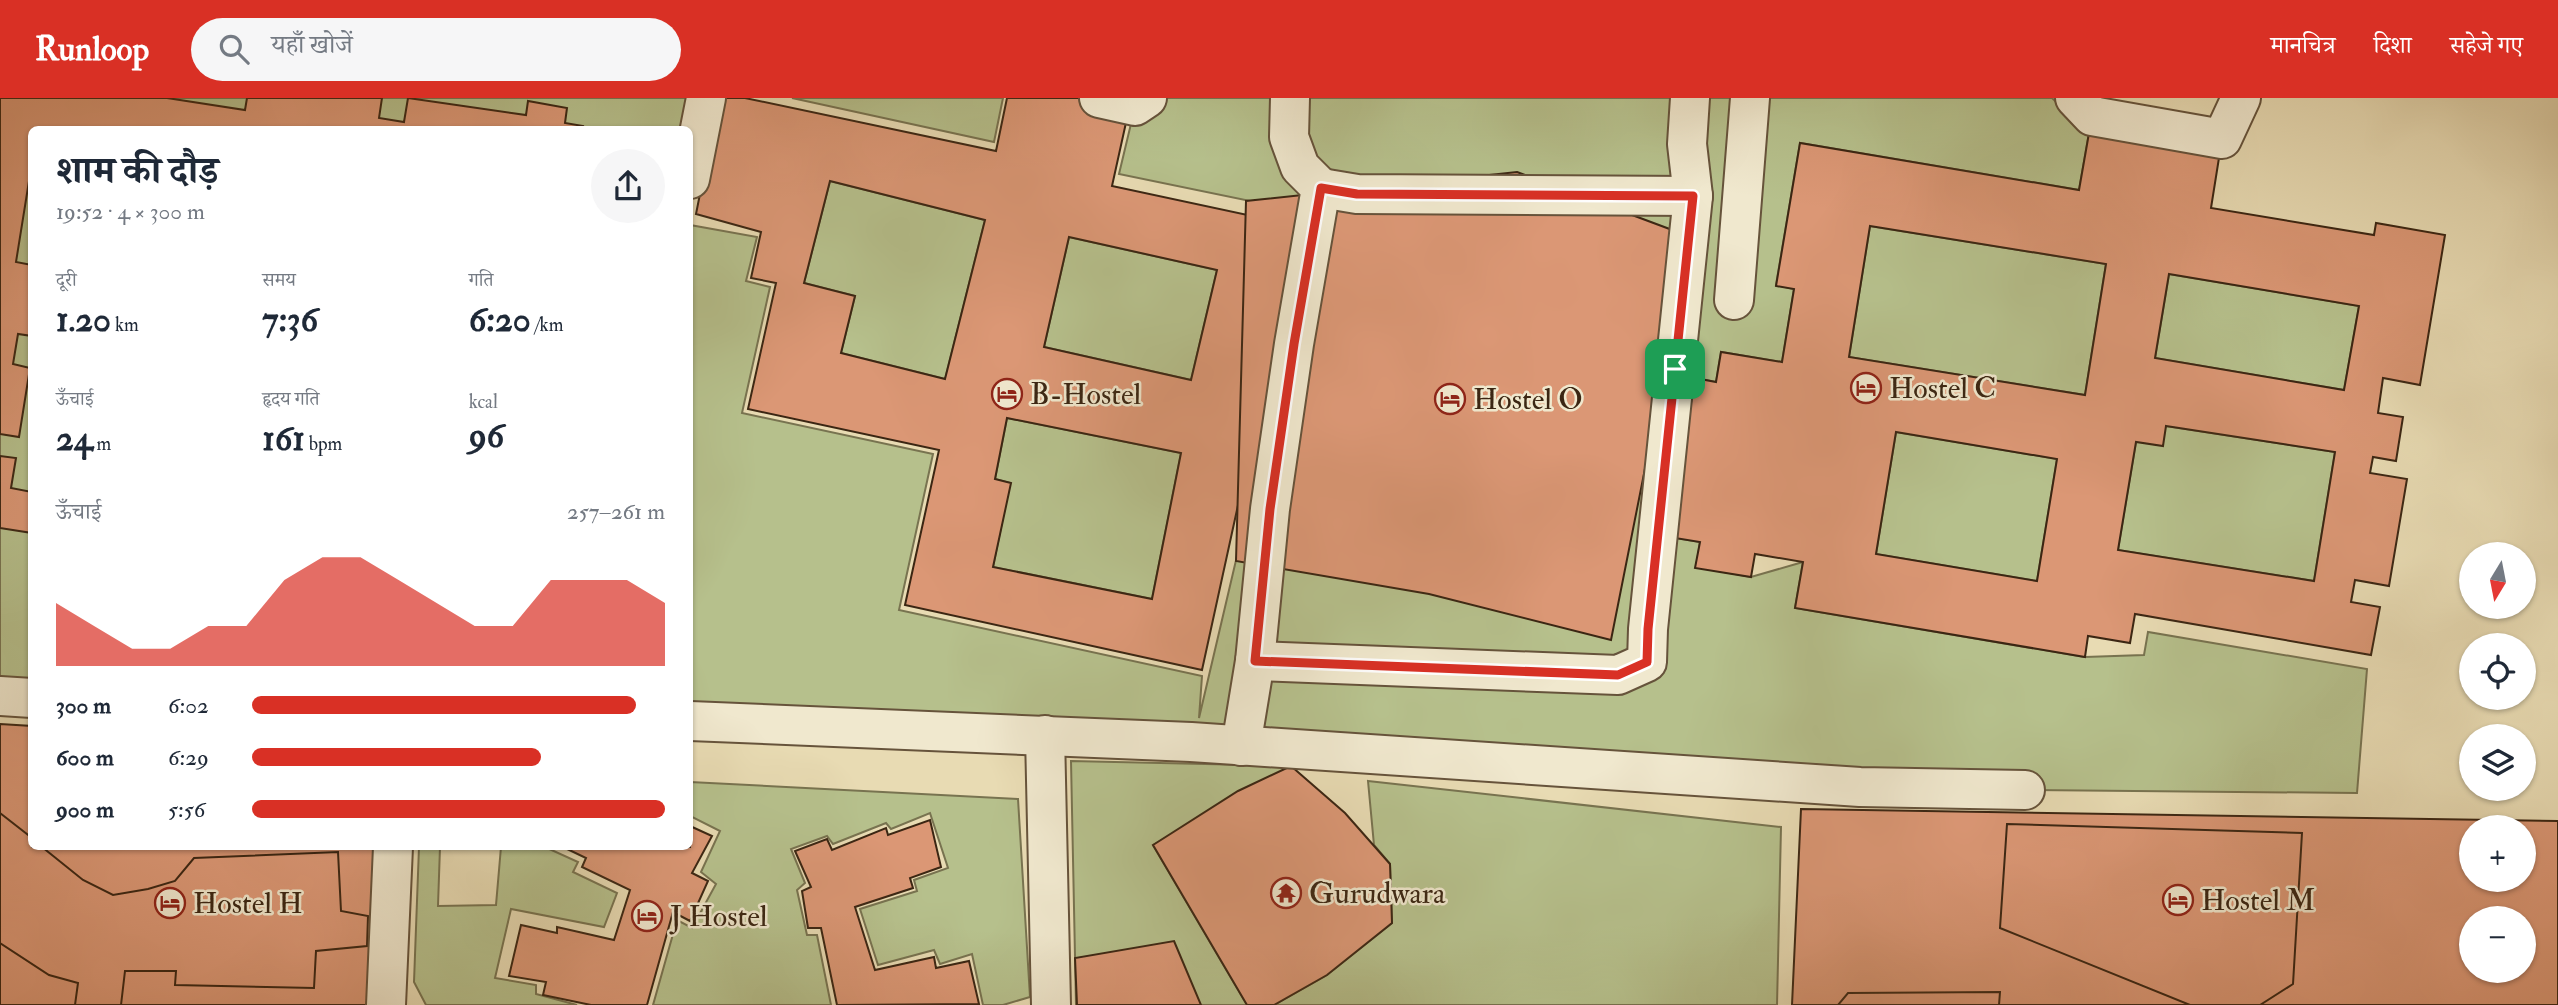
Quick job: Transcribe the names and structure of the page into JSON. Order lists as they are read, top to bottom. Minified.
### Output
{"places":{"hotel":["Hostel C","B-Hostel","Hostel O","Hostel M","Hostel H","J Hostel"],"temple":["Gurudwara"]},"north":"bottom","page":{"header":"Runloop","search":"यहाँ खोजें","nav":["मानचित्र","दिशा","सहेजे गए"],"heading":["शाम की दौड़","19:52 · 4 × 300 m"],"stats":[["दूरी","1.20 km"],["समय","7:36"],["गति","6:20 /km"],["ऊँचाई","24 m"],["हृदय गति","161 bpm"],["kcal","96"]],"chart":["ऊँचाई","257–261 m"],"map_buttons":["+","−"],"list":[{"name":"300 m","note":"6:02"},{"name":"600 m","note":"6:29"},{"name":"900 m","note":"5:56"}]}}
